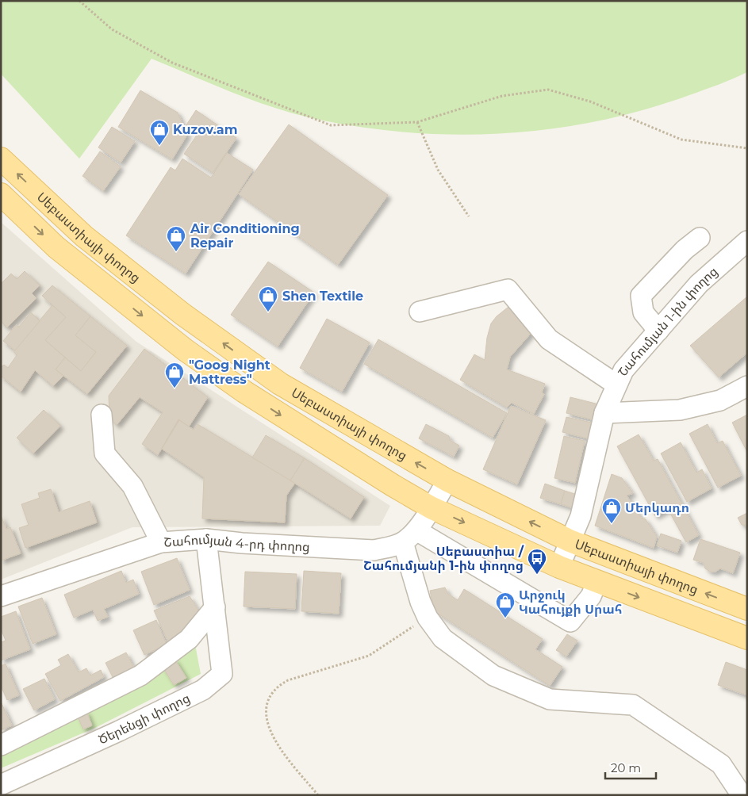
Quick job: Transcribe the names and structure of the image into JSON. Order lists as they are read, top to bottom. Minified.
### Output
{"streets":{"main road":["Սեբաստիայի փողոց"],"street":["Շահումյան 1-ին փողոց","Շահումյան 4-րդ փողոց","Ծերենցի փողոց"]},"crossings":[["Սեբաստիայի փողոց","Շահումյան 1-ին փողոց"],["Շահումյան 4-րդ փողոց","Ծերենցի փողոց"]],"places":{"shop":["Kuzov.am","Air Conditioning Repair","Shen Textile","\"Goog Night Mattress\"","Մերկադո","Արջուկ Կահույքի Սրահ"],"bus stop":["Սեբաստիա / Շահումյանի 1-ին փողոց"]},"scale_bar":"20 m"}
